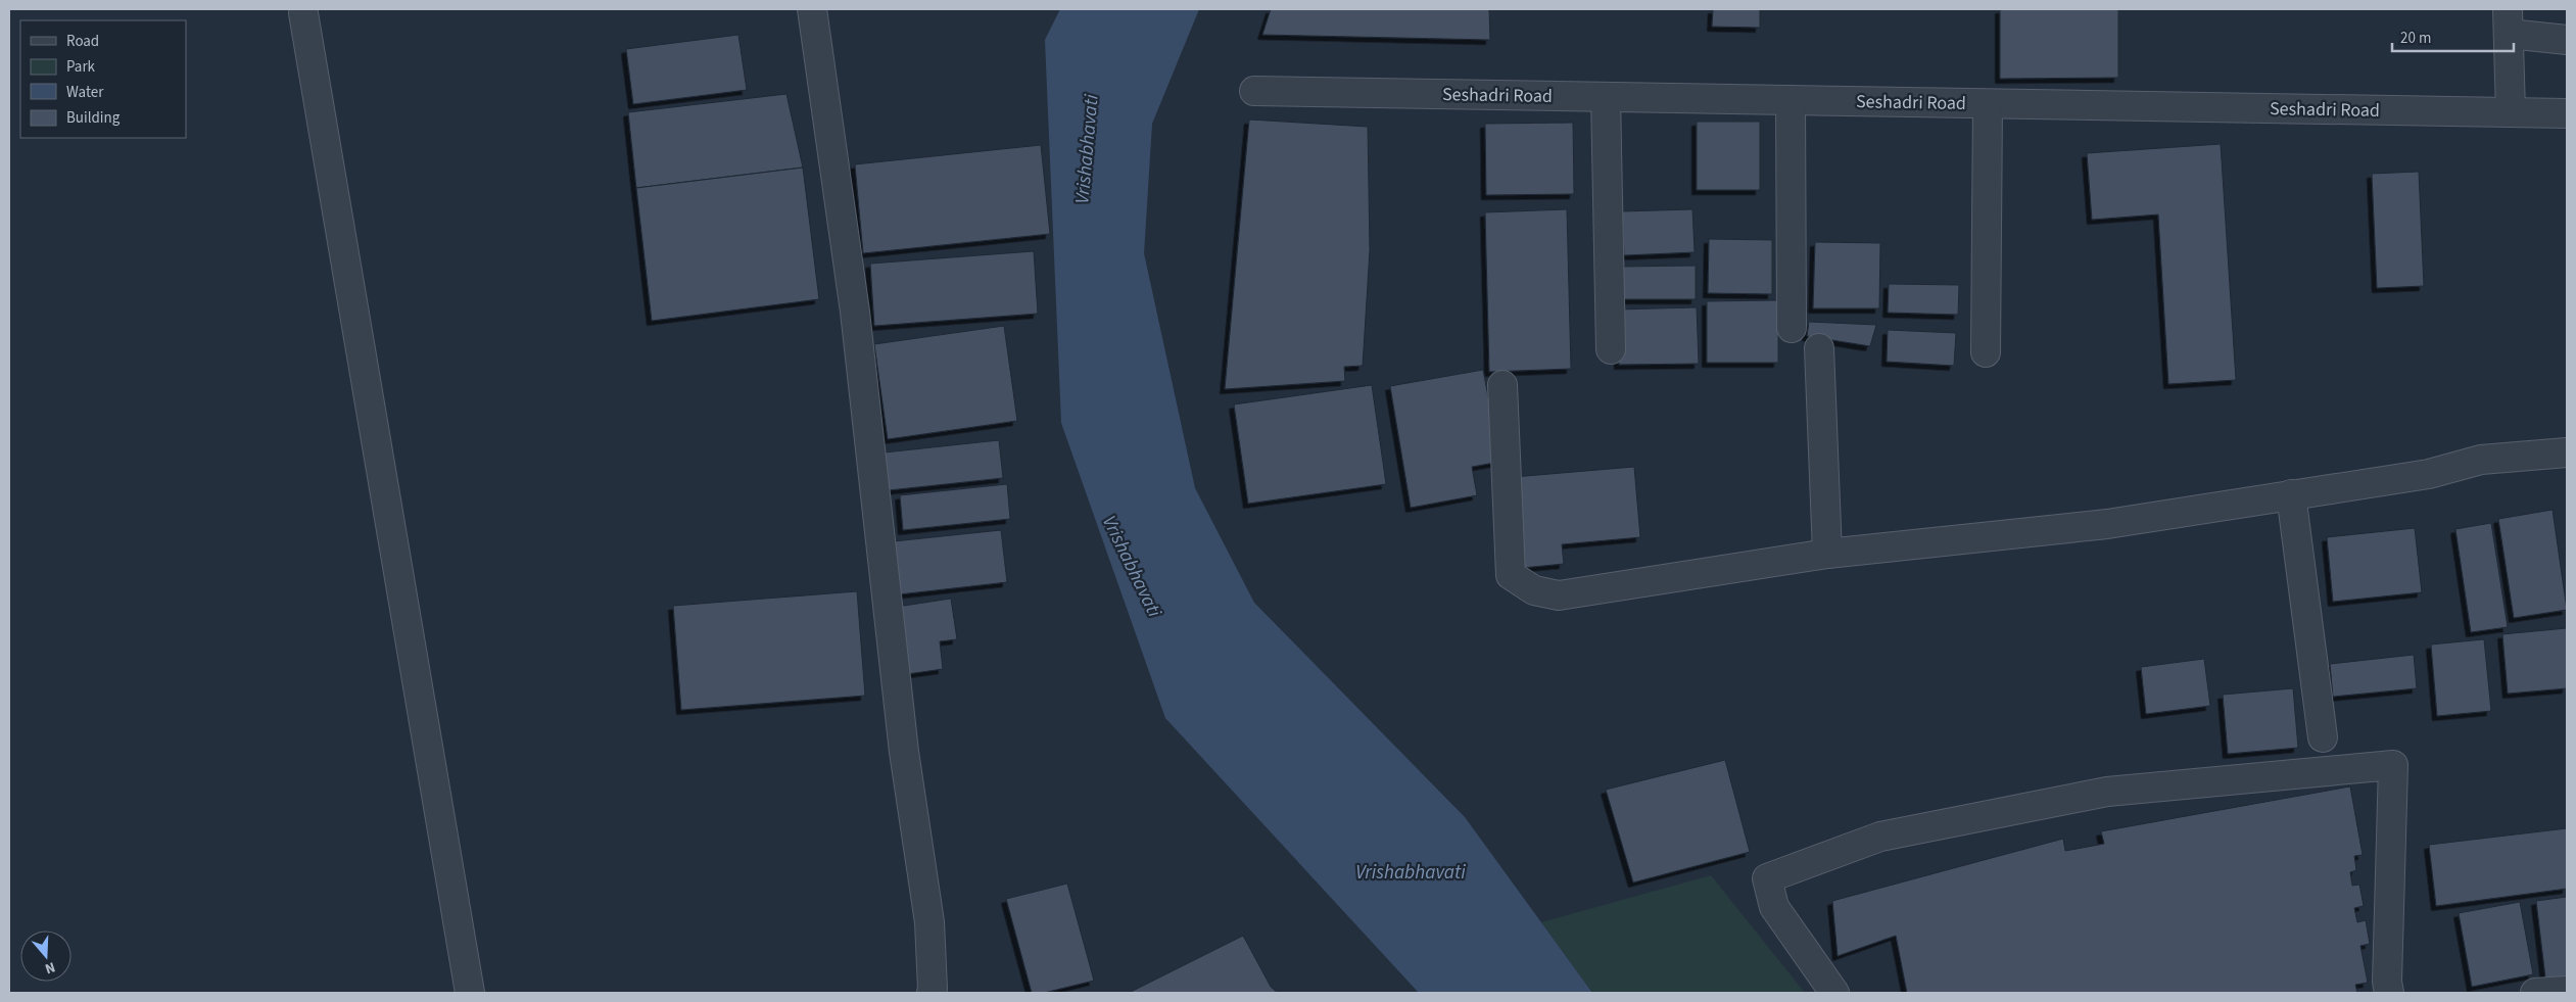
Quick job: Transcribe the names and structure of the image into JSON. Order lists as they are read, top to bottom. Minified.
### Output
{"streets":{"street":["Seshadri Road"]},"water":["Vrishabhavati"],"legend":["Road","Park","Water","Building"],"scale_bar":"20 m","north":"bottom"}
